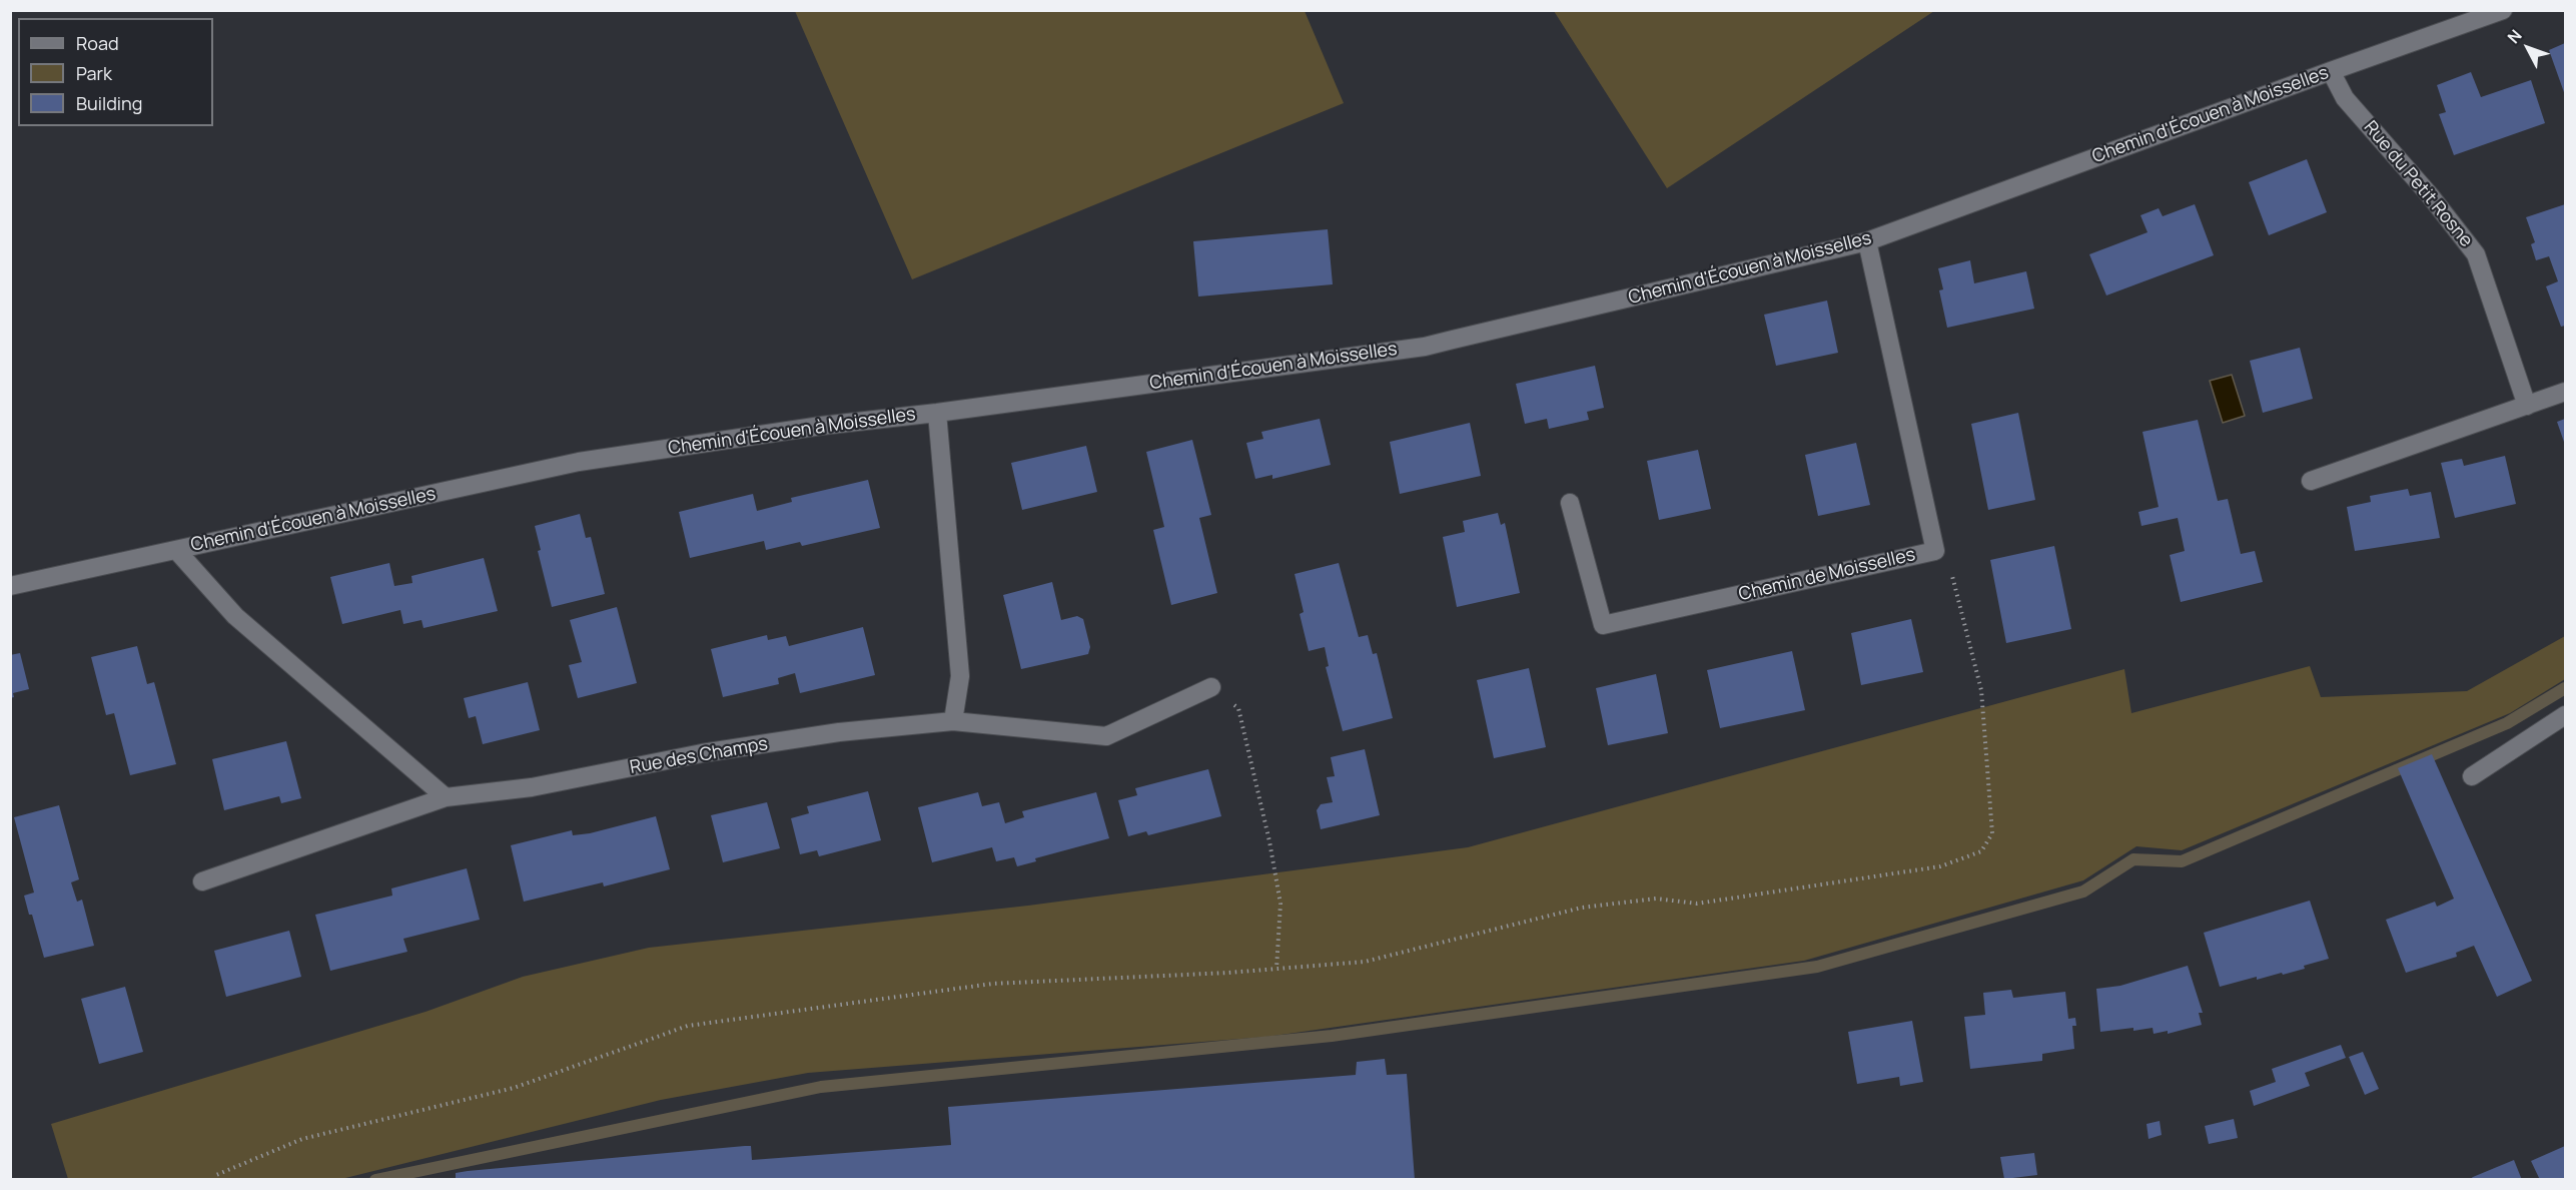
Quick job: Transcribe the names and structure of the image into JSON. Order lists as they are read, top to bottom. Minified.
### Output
{"streets":{"street":["Chemin d'Écouen à Moisselles","Rue du Petit Rosne","Chemin de Moisselles","Rue des Champs"]},"crossings":[["Chemin d'Écouen à Moisselles","Rue du Petit Rosne"],["Chemin d'Écouen à Moisselles","Chemin de Moisselles"]],"legend":["Road","Park","Building"],"north":"top left"}
